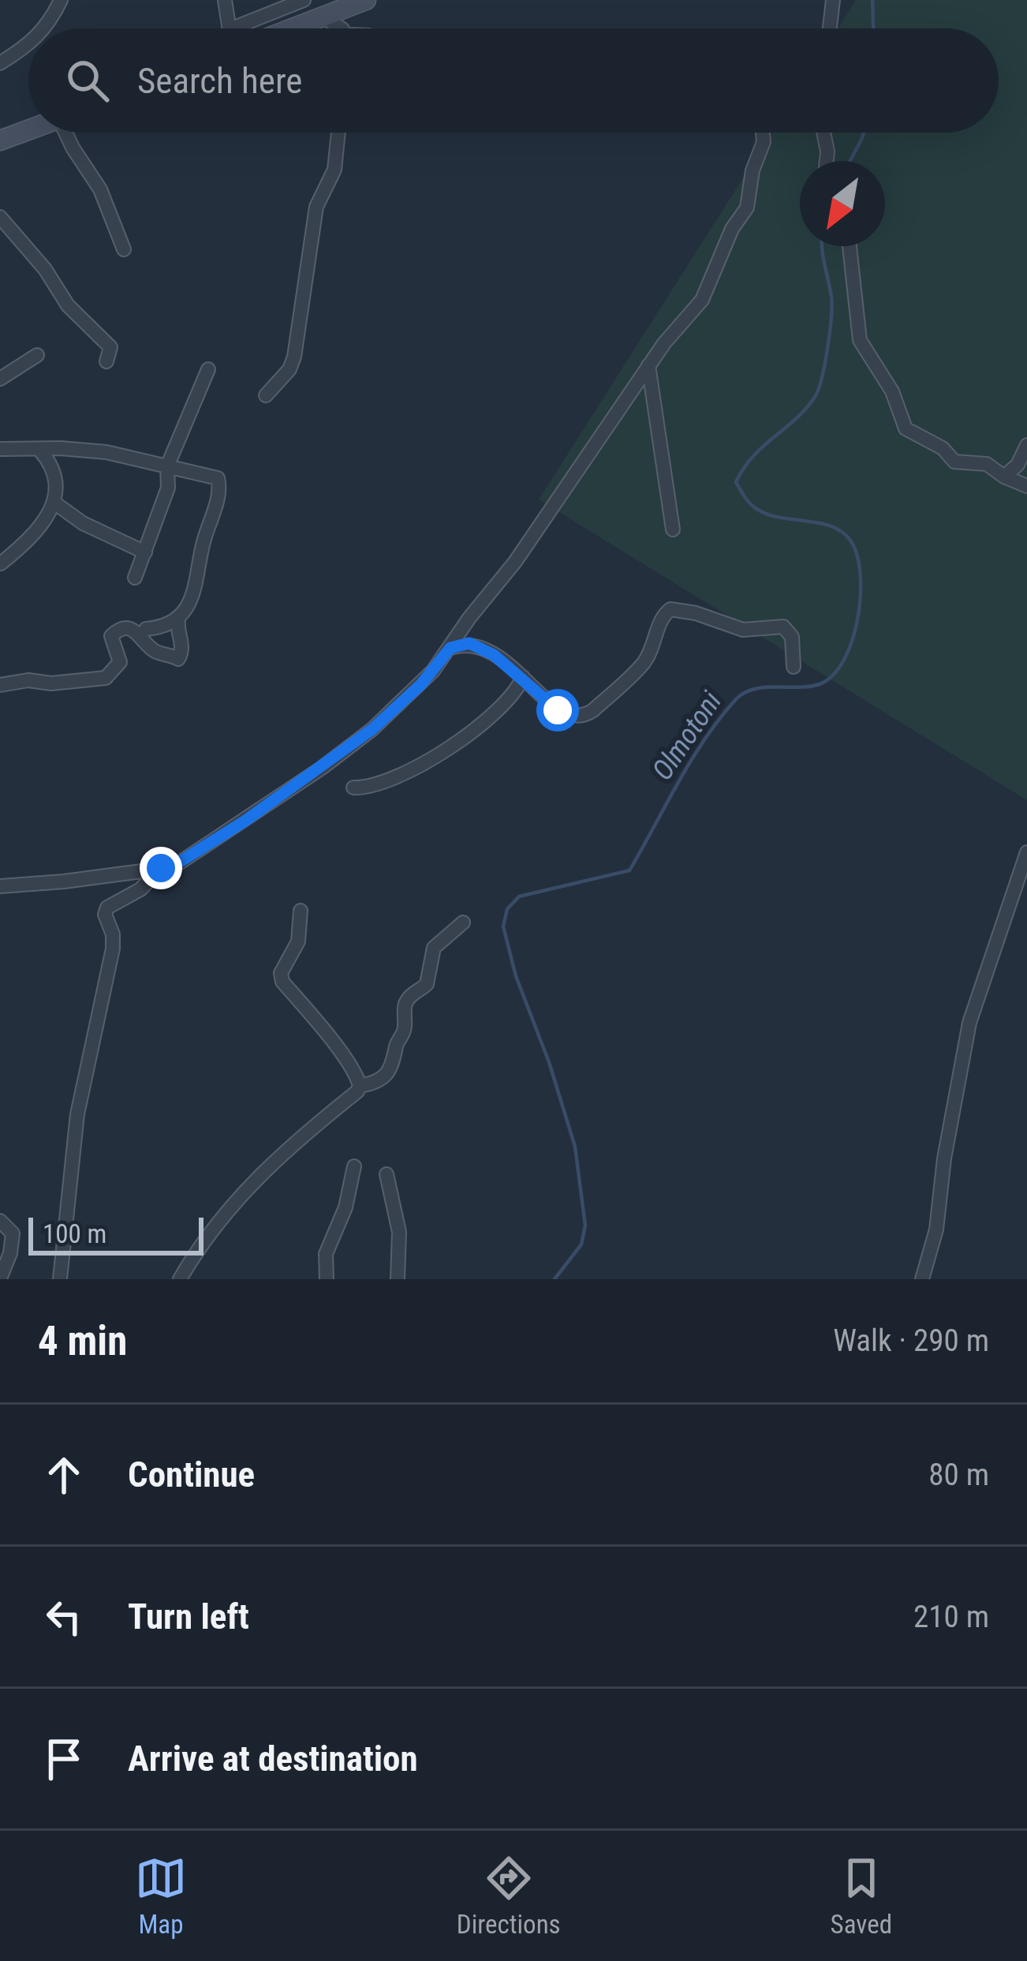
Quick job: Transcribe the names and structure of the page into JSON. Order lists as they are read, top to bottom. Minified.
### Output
{"water":["Olmotoni"],"scale_bar":"100 m","north":"bottom left","page":{"search":"Search here","scale":"100 m","heading":["4 min","Walk · 290 m"],"list":[["Continue","80 m"],["Turn left","210 m"],"Arrive at destination"],"nav":["Map","Directions","Saved"]}}
